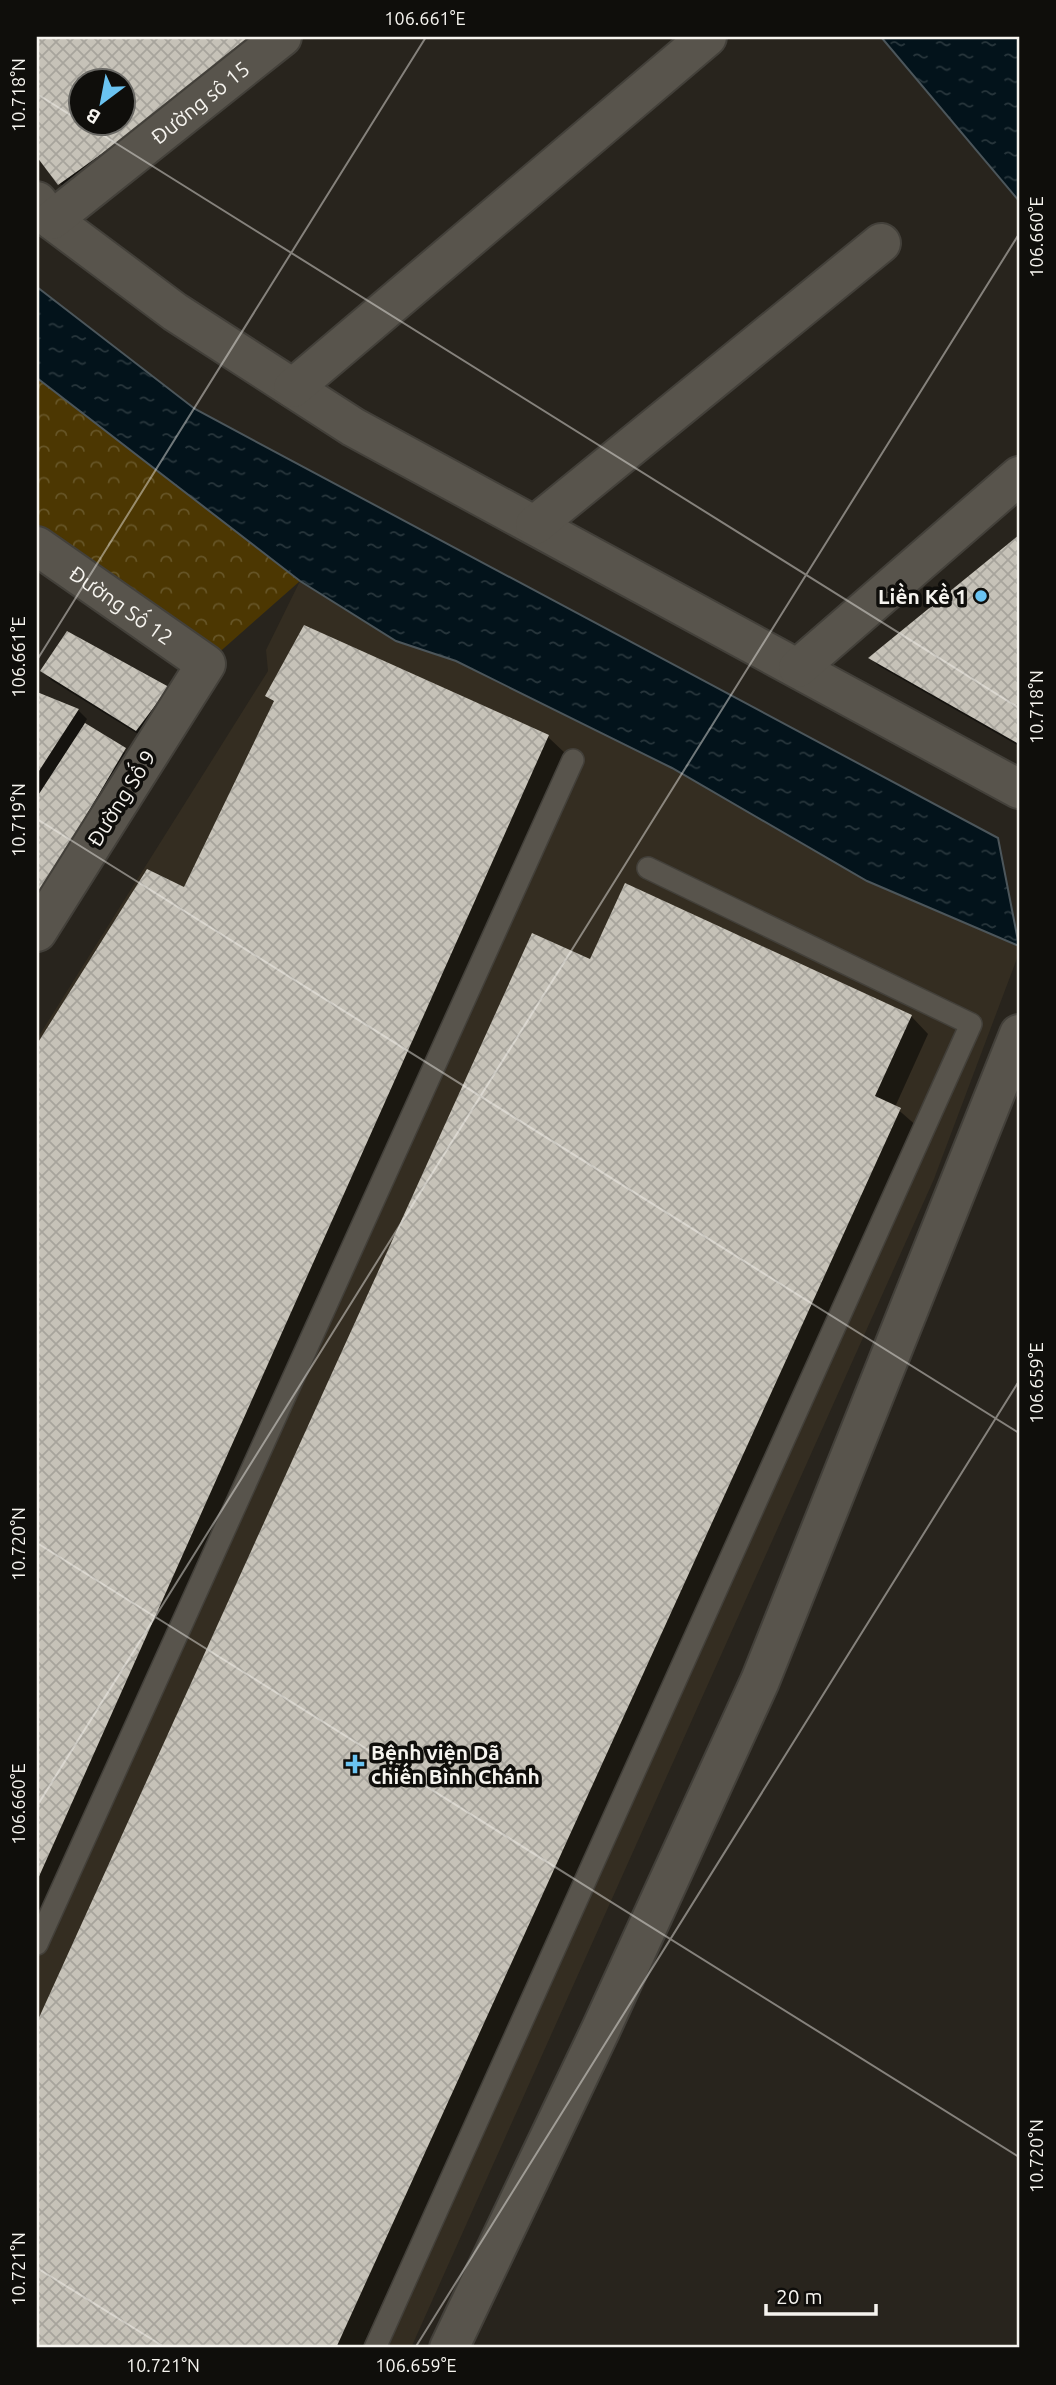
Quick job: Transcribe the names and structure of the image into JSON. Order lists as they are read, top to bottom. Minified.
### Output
{"streets":{"street":["Đường sô 15","Đường Số 12","Đường Số 9"]},"crossings":[["Đường Số 12","Đường Số 9"]],"places":{"other":["Liền Kề 1"],"health":["Bệnh viện Dã chiến Bình Chánh"]},"scale_bar":"20 m","north":"bottom left","coordinates":["106.661°E","10.718°N","106.660°E","10.719°N","106.659°E","10.720°N","10.721°N"]}
